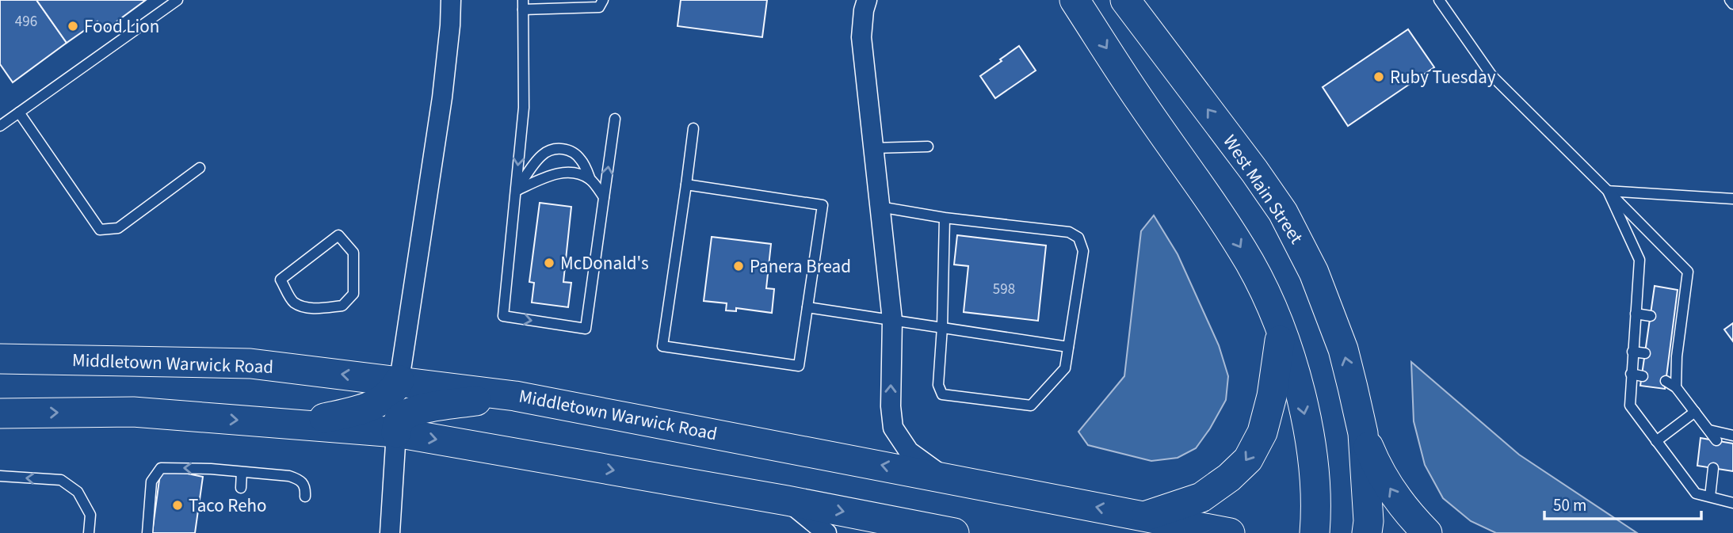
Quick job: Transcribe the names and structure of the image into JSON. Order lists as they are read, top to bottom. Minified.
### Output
{"streets":{"main road":["West Main Street","Middletown Warwick Road"]},"places":["Food Lion","Ruby Tuesday","McDonald's","Panera Bread","Taco Reho"],"house_numbers":["496","598"],"scale_bar":"50 m"}
